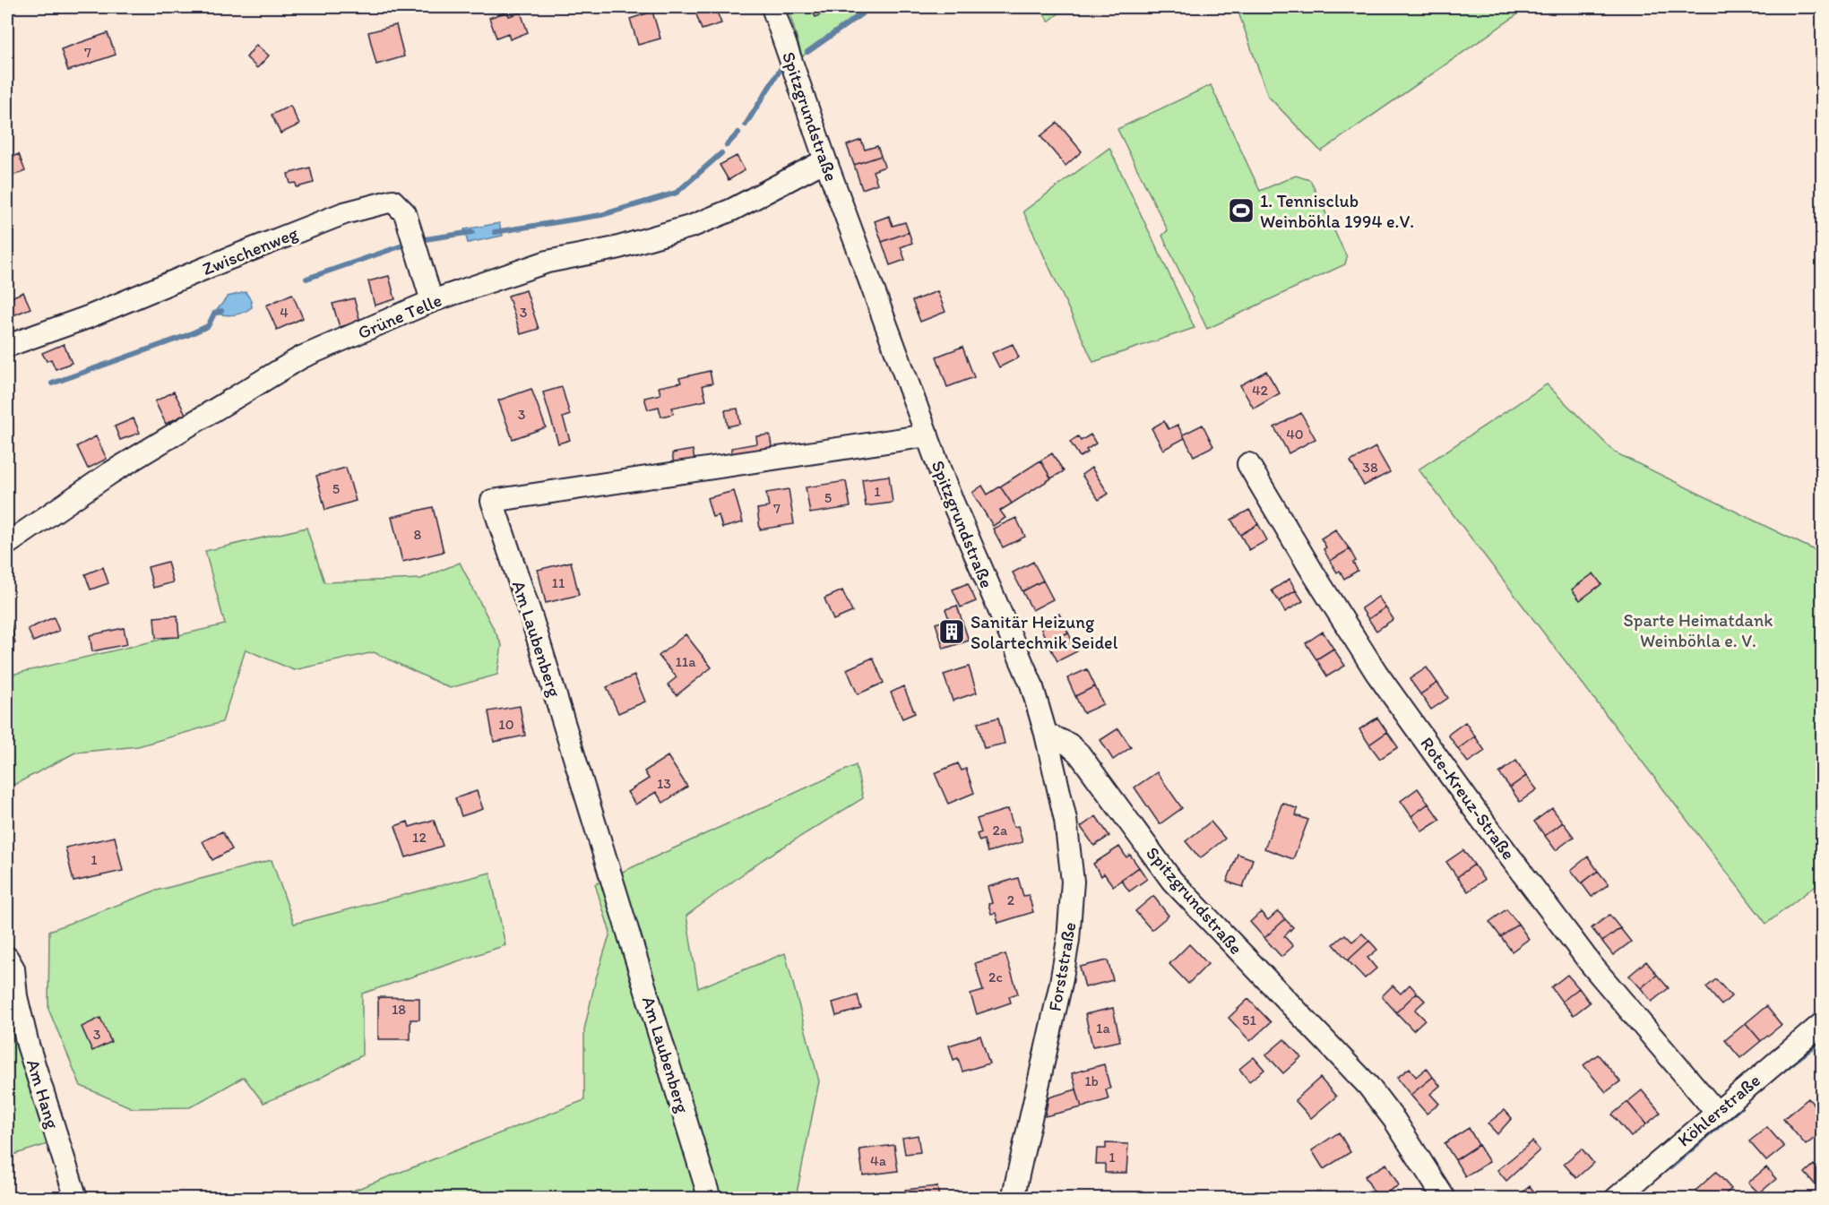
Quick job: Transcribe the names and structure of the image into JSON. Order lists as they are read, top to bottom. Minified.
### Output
{"streets":{"street":["Spitzgrundstraße","Zwischenweg","Grüne Telle","Am Laubenberg","Rote-Kreuz-Straße","Forststraße","Am Hang","Köhlerstraße"]},"crossings":[["Spitzgrundstraße","Grüne Telle"],["Spitzgrundstraße","Am Laubenberg"],["Spitzgrundstraße","Forststraße"],["Zwischenweg","Grüne Telle"],["Rote-Kreuz-Straße","Köhlerstraße"]],"parks":["Sparte Heimatdank Weinböhla e. V."],"places":{"sports":["1. Tennisclub Weinböhla 1994 e.V."],"building":["Sanitär Heizung Solartechnik Seidel"]},"house_numbers":["7","4","3","42","3","40","38","5","1","5","7","8","11","11a","10","13","2a","12","1","2","2c","18","51","1a","3","1b","1","4a"]}
